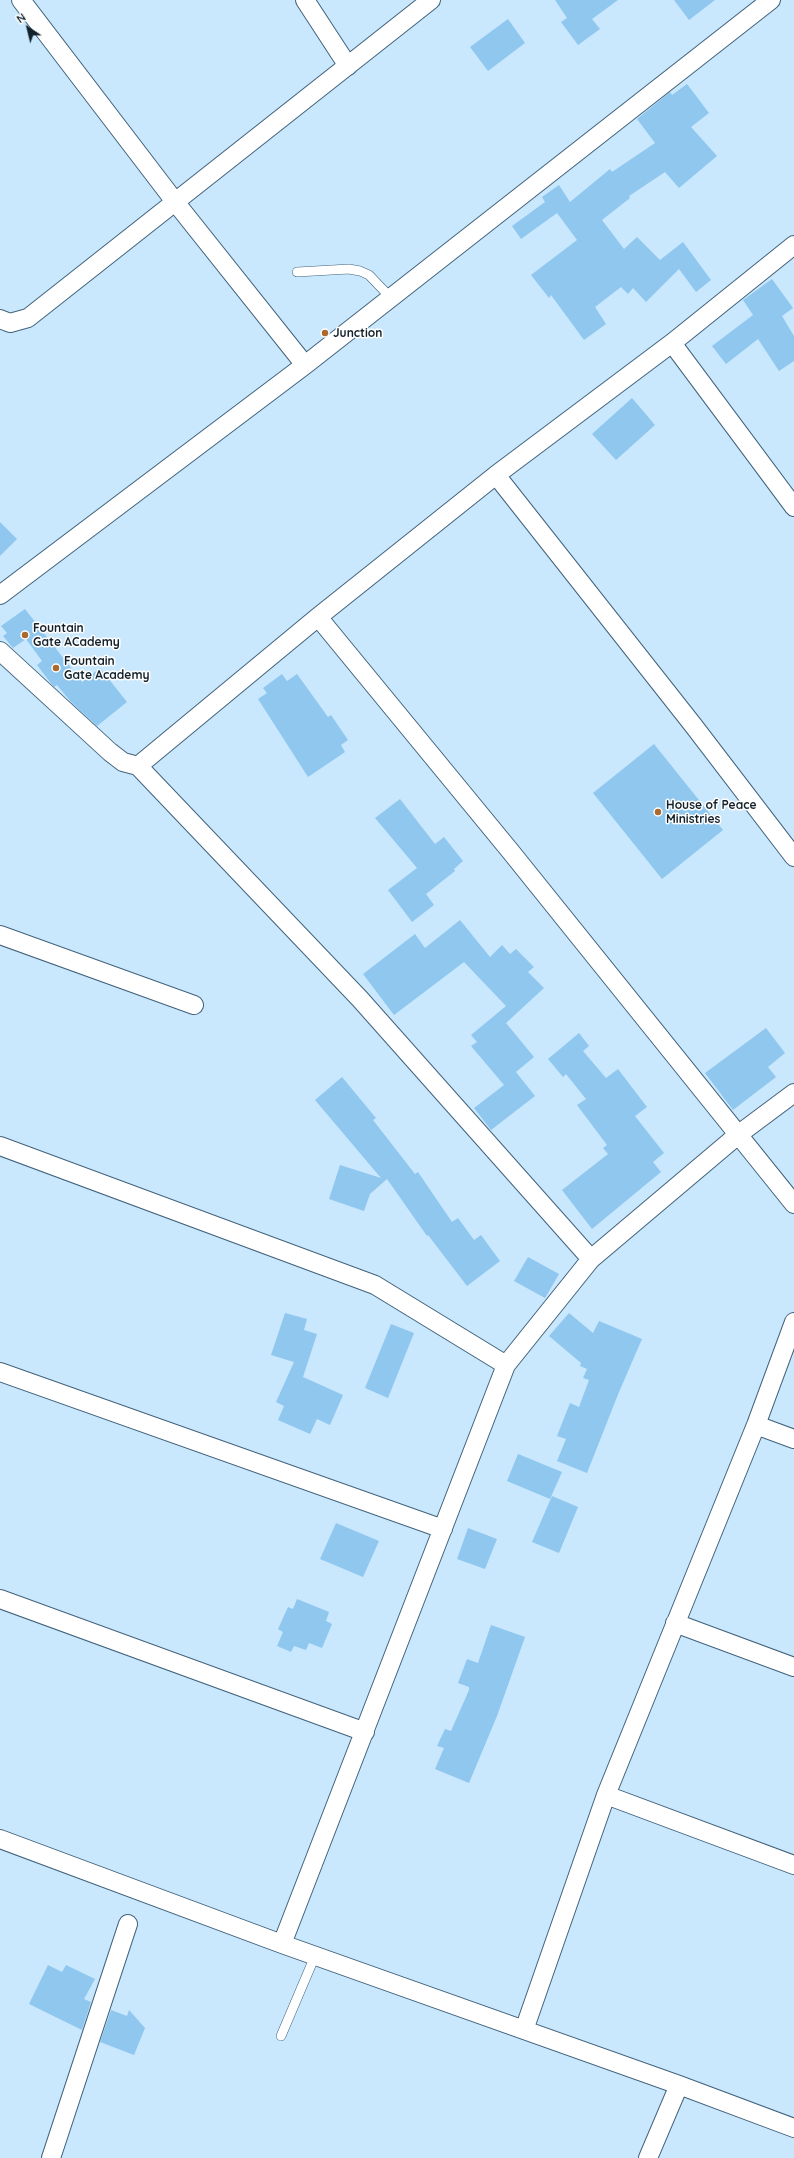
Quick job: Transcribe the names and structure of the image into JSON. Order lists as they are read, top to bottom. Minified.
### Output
{"places":["Junction","Fountain Gate ACademy","Fountain Gate Academy","House of Peace Ministries"],"north":"top left"}
